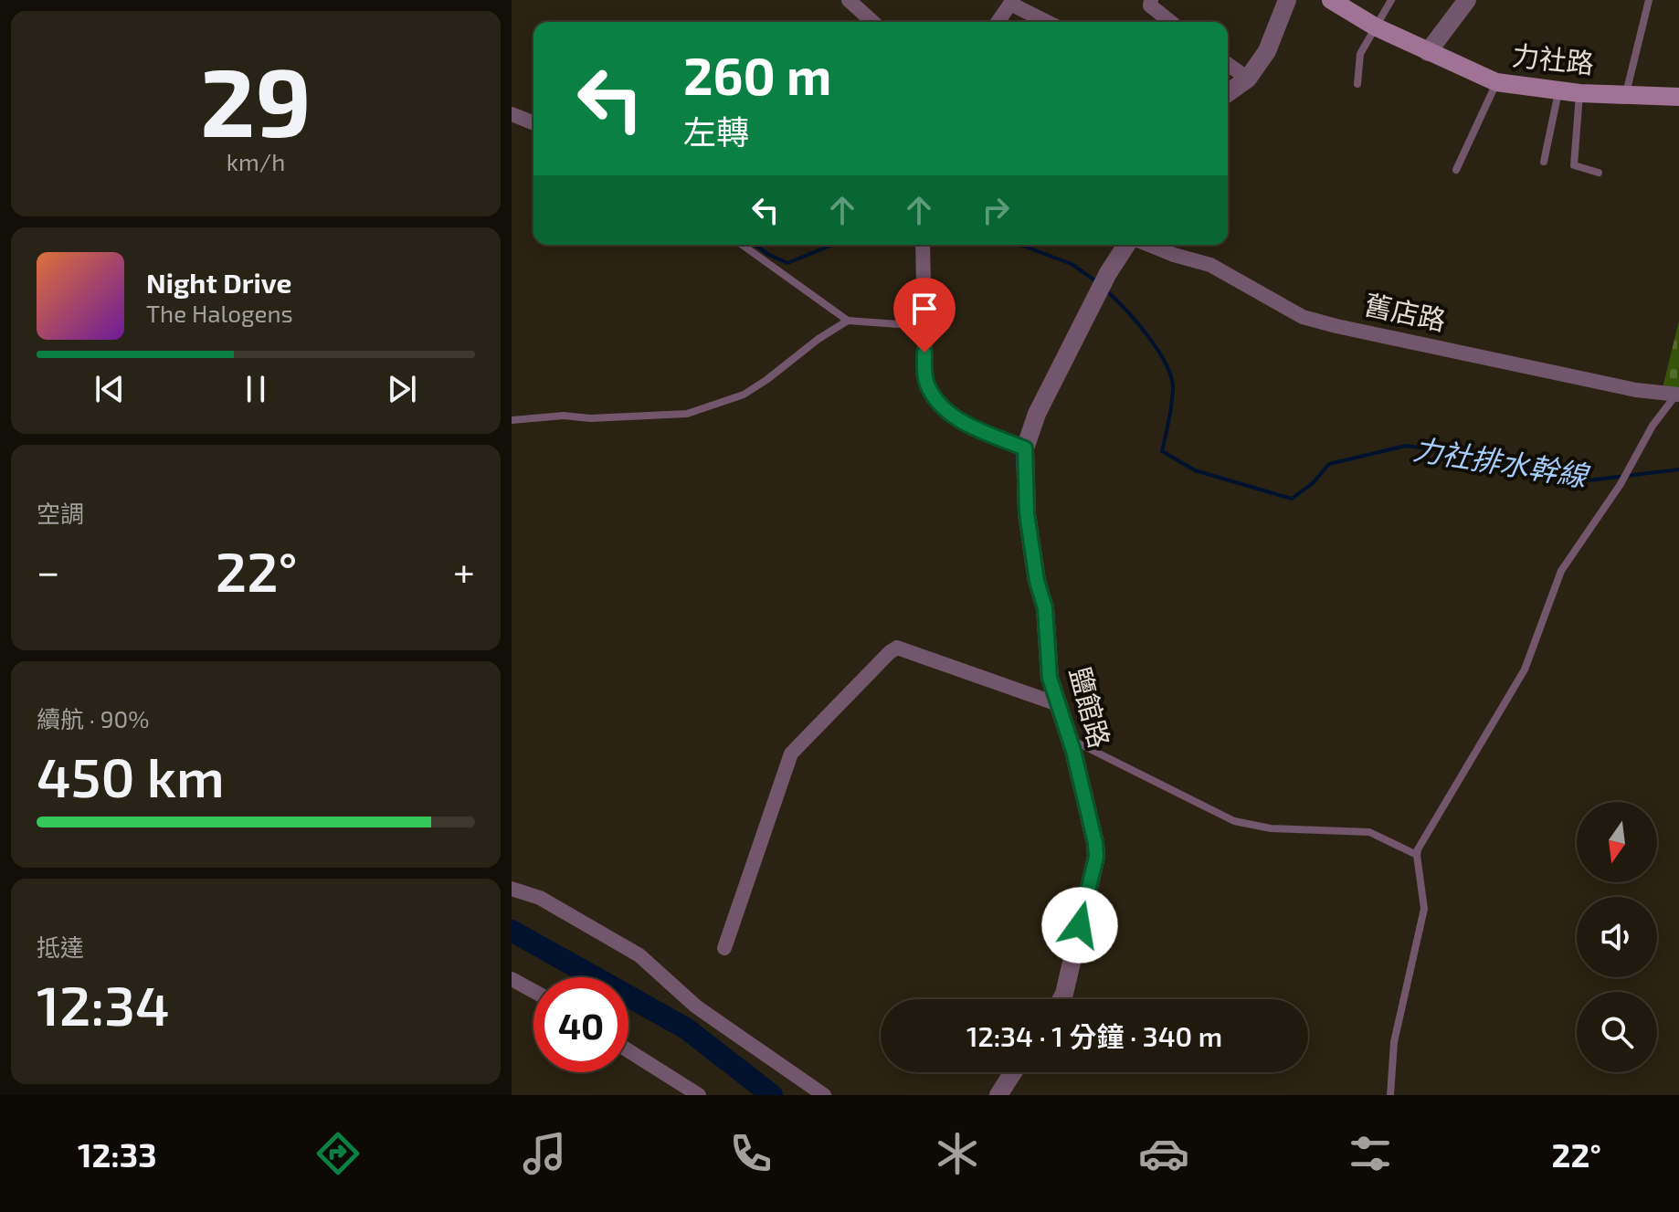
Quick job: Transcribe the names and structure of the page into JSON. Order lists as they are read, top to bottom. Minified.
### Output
{"streets":{"main road":["力社路"],"street":["舊店路","鹽館路"]},"water":["力社排水幹線"],"north":"bottom","page":{"tile":[["29","km/h"],"空調",["續航 · 90%","450 km"],["抵達","12:34"]],"turn":["260 m","左轉"],"song":["Night Drive","The Halogens"],"heat":["−","22°","+"],"limit":"40","trip":"12:34 · 1 分鐘 · 340 m","tabs":["12:33","22°"]}}
